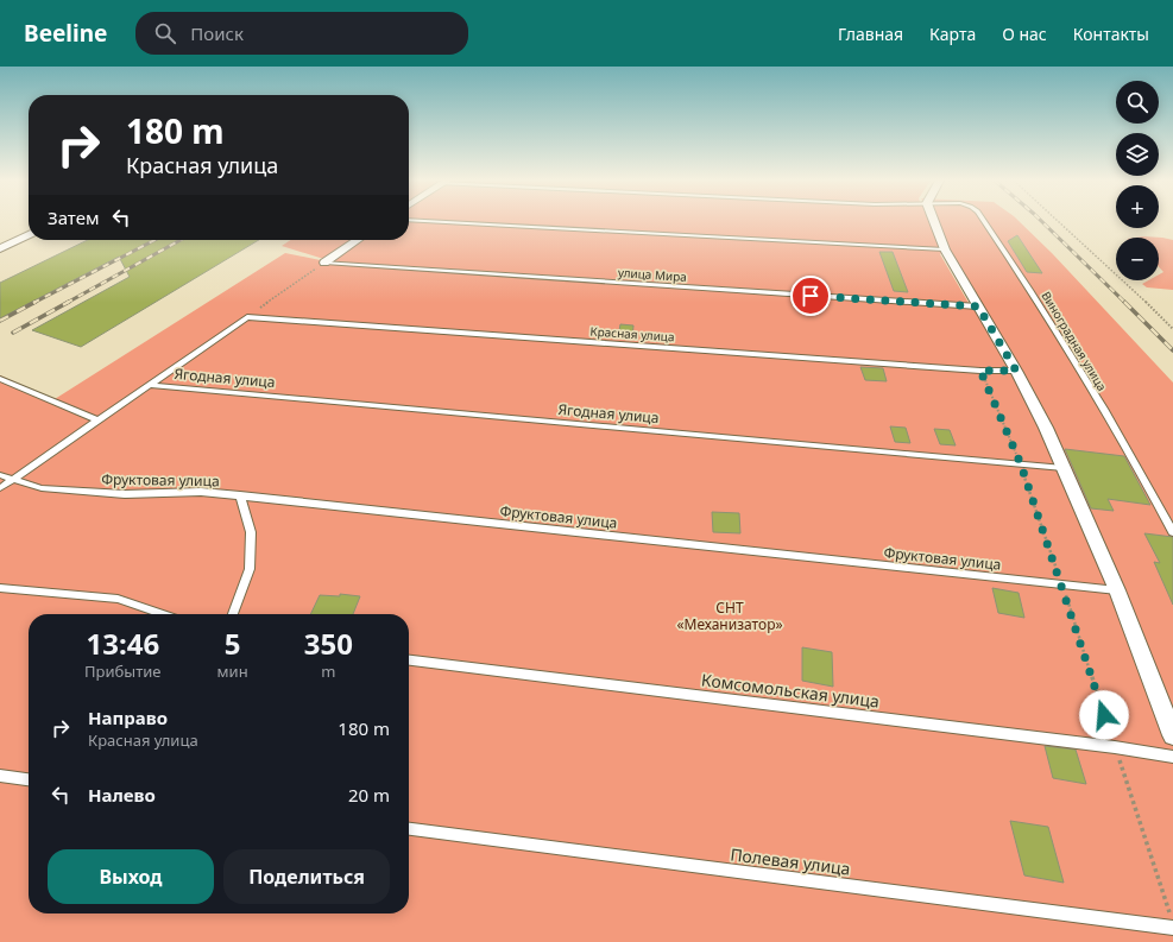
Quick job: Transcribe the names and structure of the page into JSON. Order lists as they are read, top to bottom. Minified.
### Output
{"streets":{"lane":["улица Мира","Красная улица","Виноградная улица","Ягодная улица","Фруктовая улица","Комсомольская улица","Полевая улица"]},"parks":["СНТ «Механизатор»"],"page":{"header":"Beeline","search":"Поиск","nav":["Главная","Карта","О нас","Контакты"],"map_buttons":["+","−"],"turn":["180 m","Красная улица"],"then":"Затем","eta":["13:46","Прибытие","5","мин","350","m"],"list":[{"name":"Направо","note":"Красная улица","value":"180 m"},{"name":"Налево","value":"20 m"}],"buttons":["Выход","Поделиться"]}}
